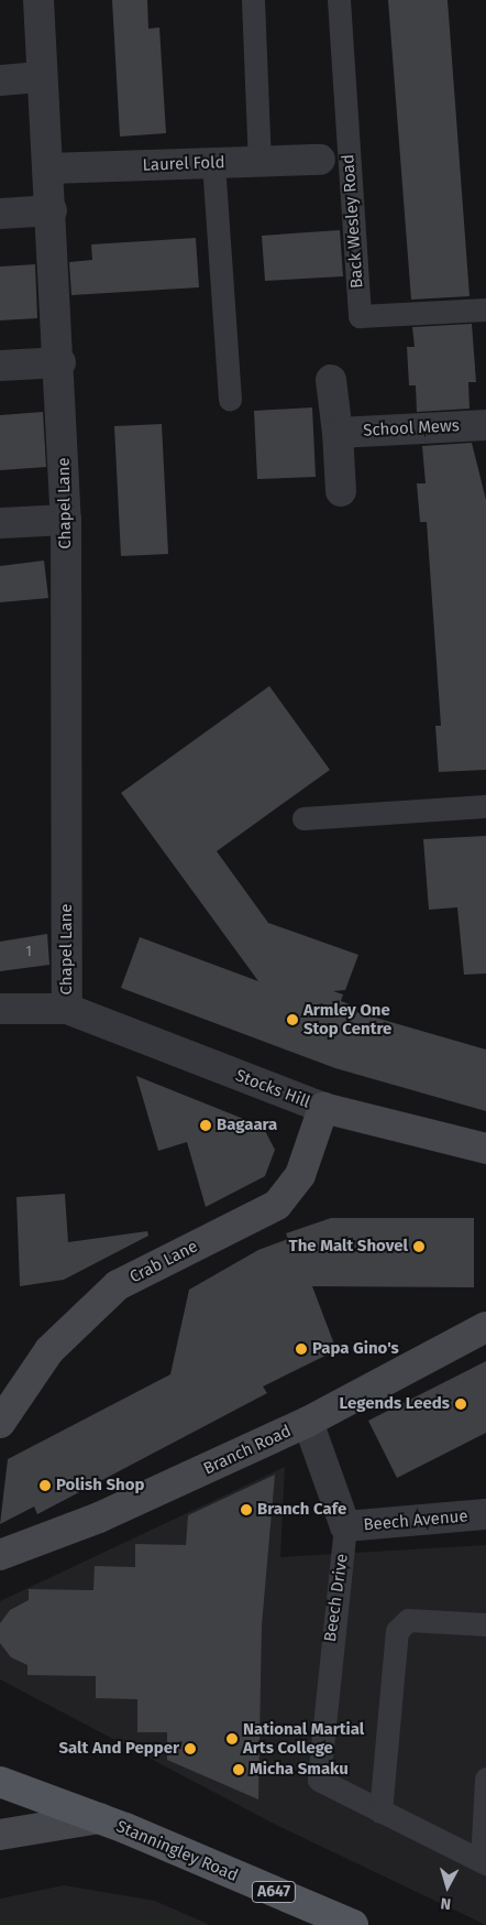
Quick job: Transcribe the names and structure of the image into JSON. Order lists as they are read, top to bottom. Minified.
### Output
{"streets":{"main road":["Stanningley Road","A647"],"street":["Laurel Fold","School Mews","Chapel Lane","Stocks Hill","Crab Lane","Branch Road","Beech Avenue","Beech Drive"],"lane":["Back Wesley Road"]},"crossings":[["Laurel Fold","Chapel Lane"],["Chapel Lane","Stocks Hill"],["Stocks Hill","Crab Lane"],["Branch Road","Beech Drive"],["Beech Avenue","Beech Drive"]],"places":["Armley One Stop Centre","Bagaara","The Malt Shovel","Papa Gino's","Legends Leeds","Polish Shop","Branch Cafe","National Martial Arts College","Salt And Pepper","Micha Smaku"],"house_numbers":["1"],"north":"bottom"}
